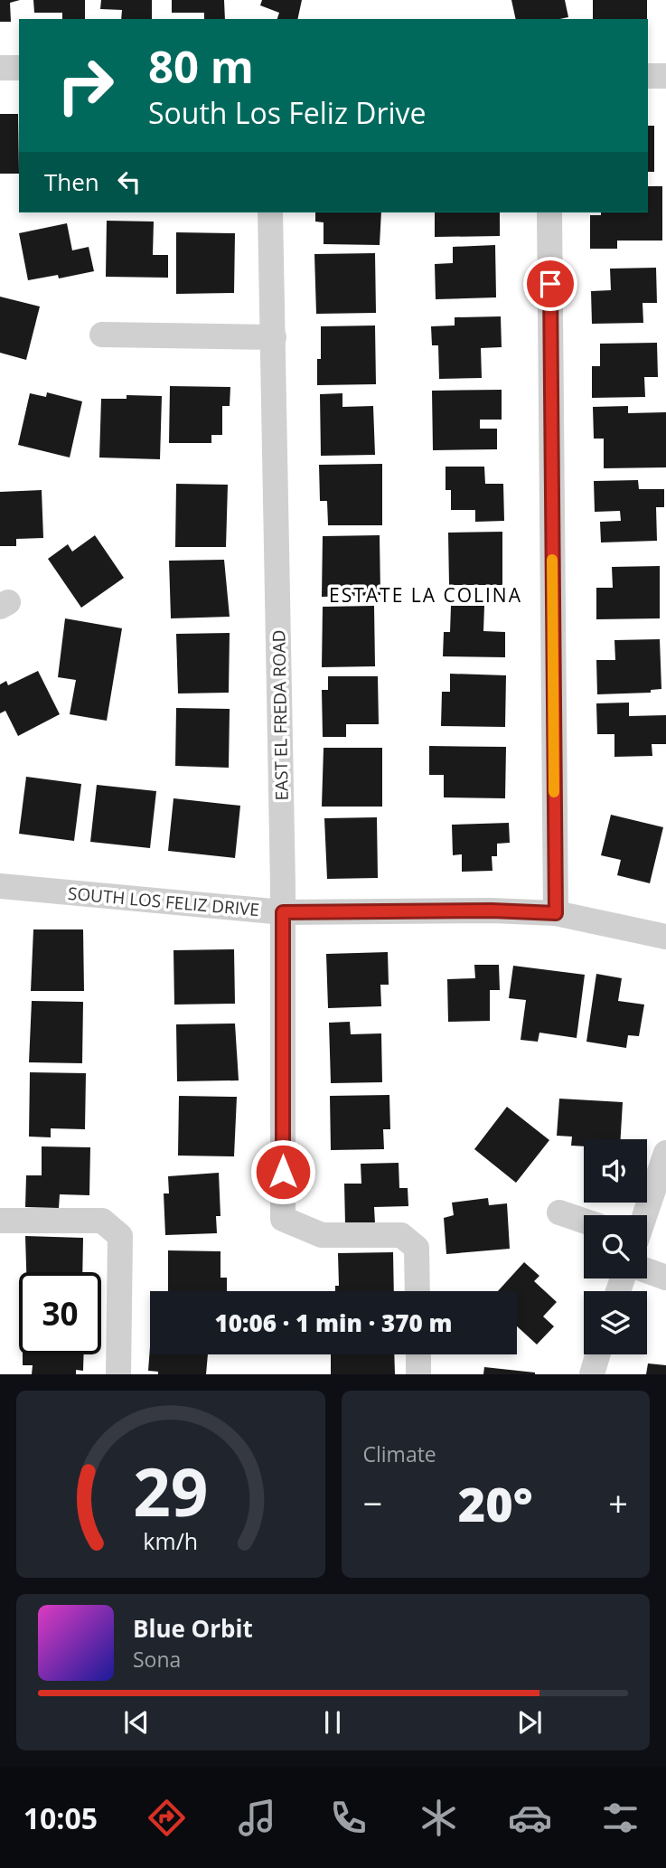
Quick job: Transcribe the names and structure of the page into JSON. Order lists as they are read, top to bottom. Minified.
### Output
{"streets":{"street":["EAST EL FREDA ROAD","SOUTH LOS FELIZ DRIVE"]},"crossings":[["EAST EL FREDA ROAD","SOUTH LOS FELIZ DRIVE"]],"districts":["ESTATE LA COLINA"],"page":{"turn":["80 m","South Los Feliz Drive"],"then":"Then","limit":"30","trip":"10:06 · 1 min · 370 m","tile":"Climate","heat":["−","20°","+"],"song":["Blue Orbit","Sona"],"tabs":"10:05","gauge":["29","km/h"]}}
